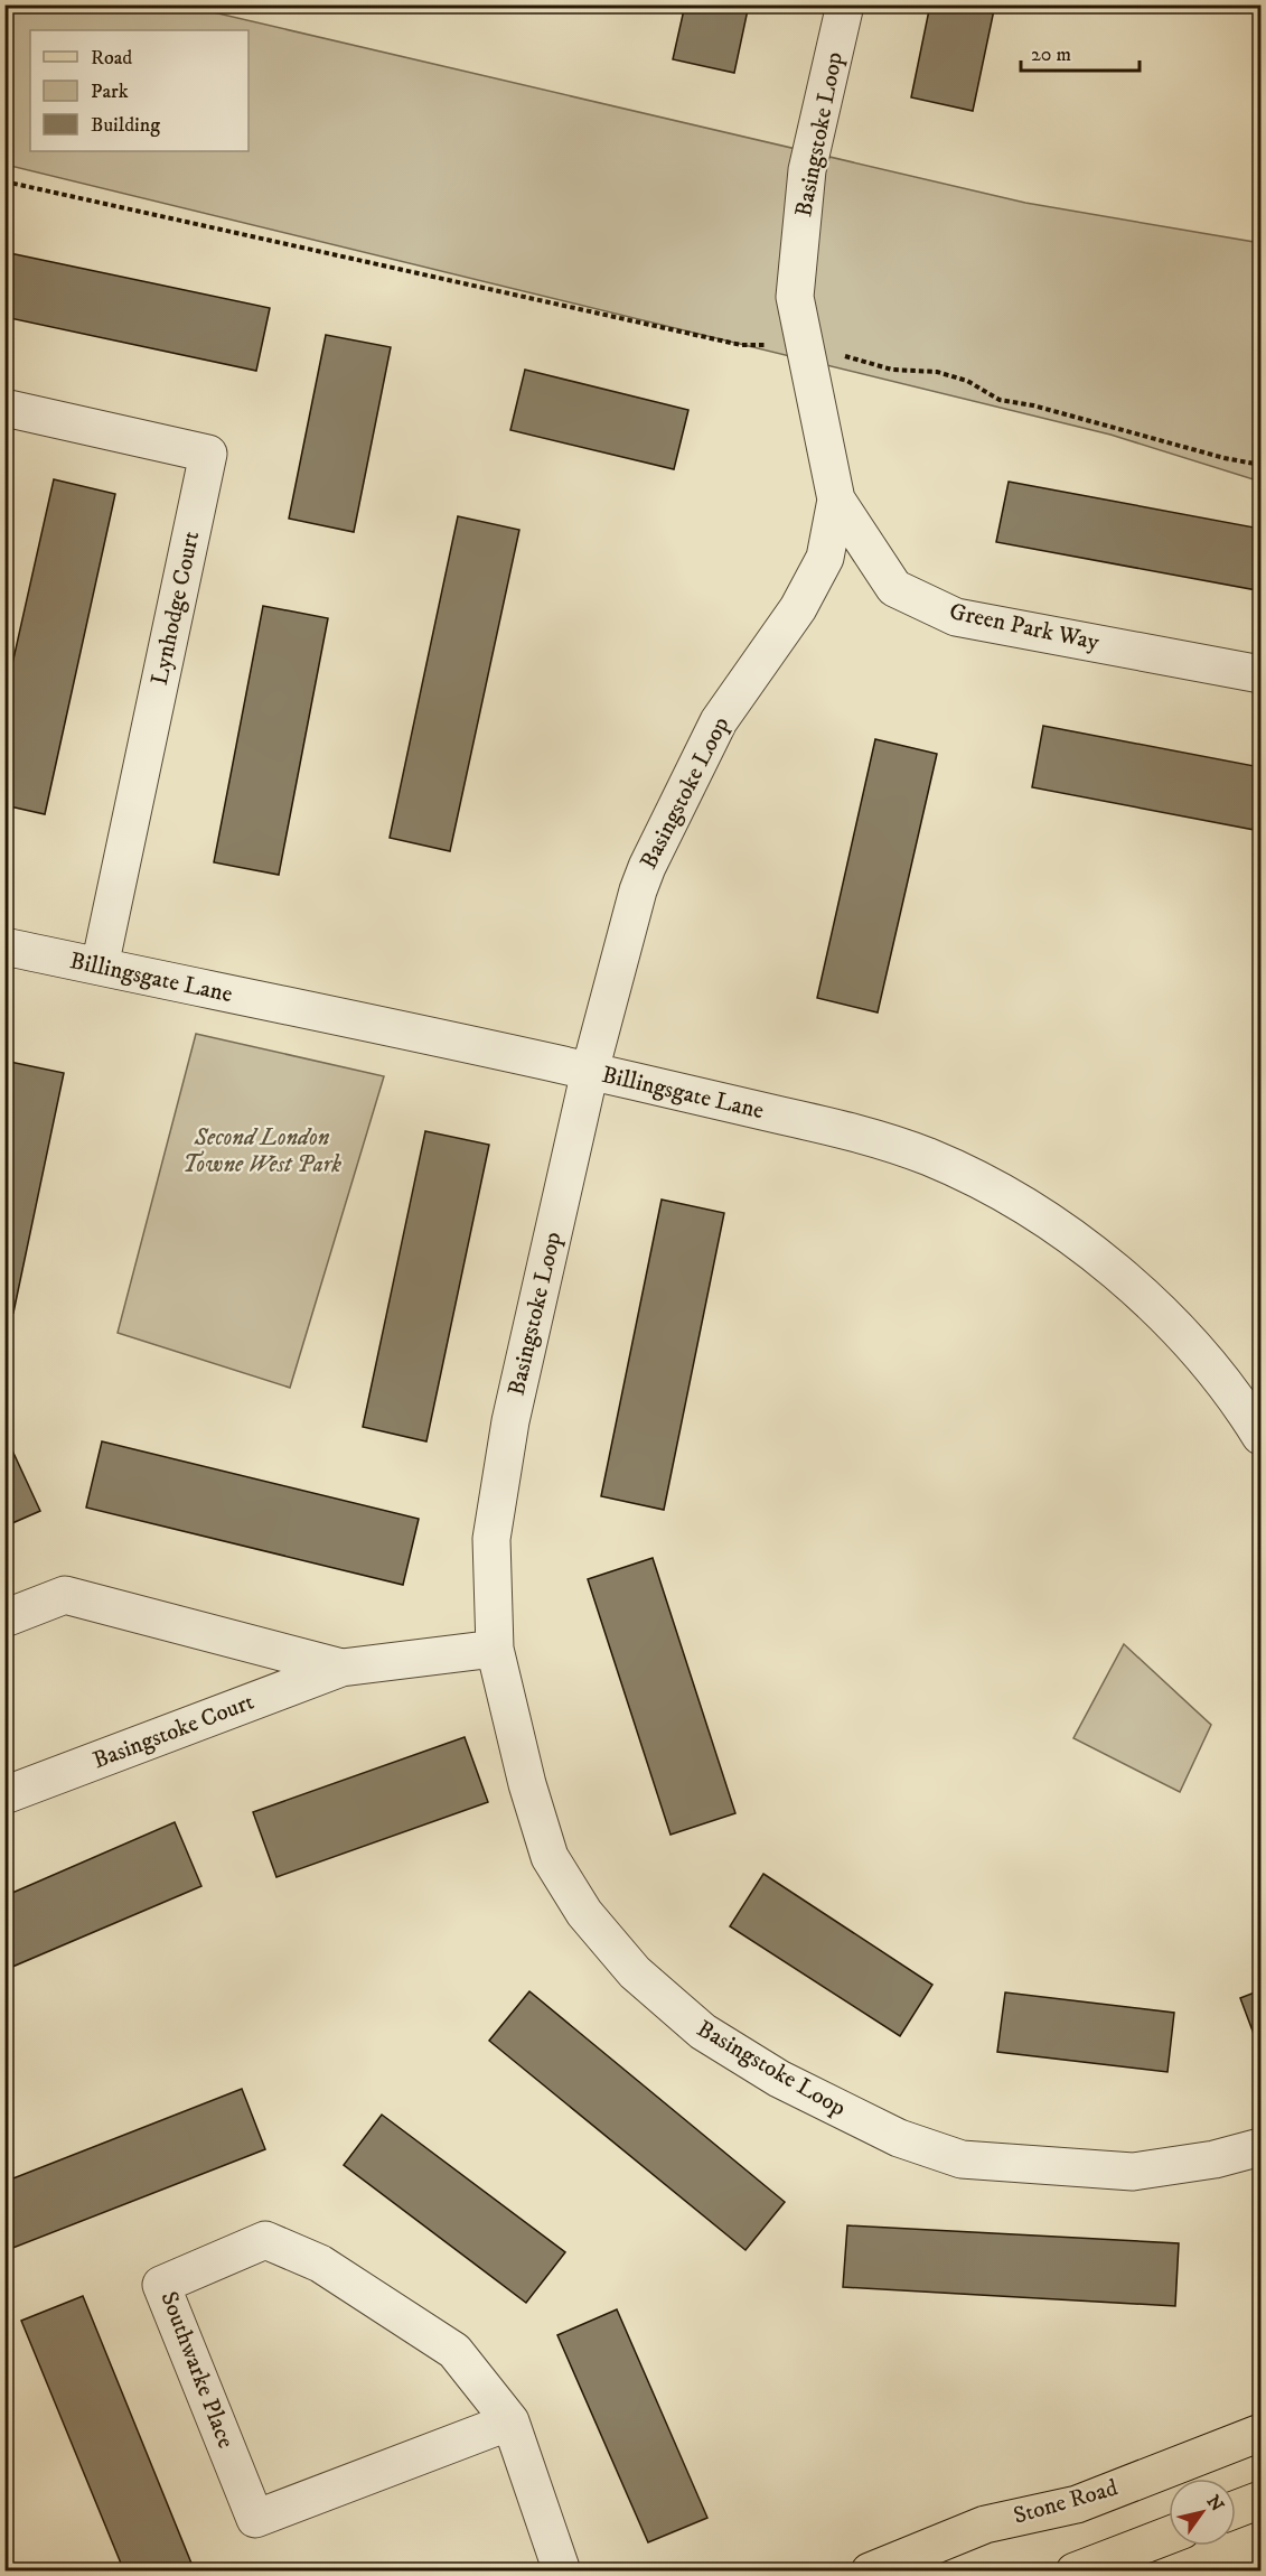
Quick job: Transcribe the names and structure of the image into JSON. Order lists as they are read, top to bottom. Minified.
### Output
{"streets":{"main road":["Stone Road"],"street":["Basingstoke Loop","Lynhodge Court","Green Park Way","Billingsgate Lane","Basingstoke Court","Southwarke Place"]},"crossings":[["Basingstoke Loop","Green Park Way"],["Basingstoke Loop","Billingsgate Lane"],["Basingstoke Loop","Basingstoke Court"],["Lynhodge Court","Billingsgate Lane"]],"parks":["Second London Towne West Park"],"legend":["Road","Park","Building"],"scale_bar":"20 m","north":"top right"}
